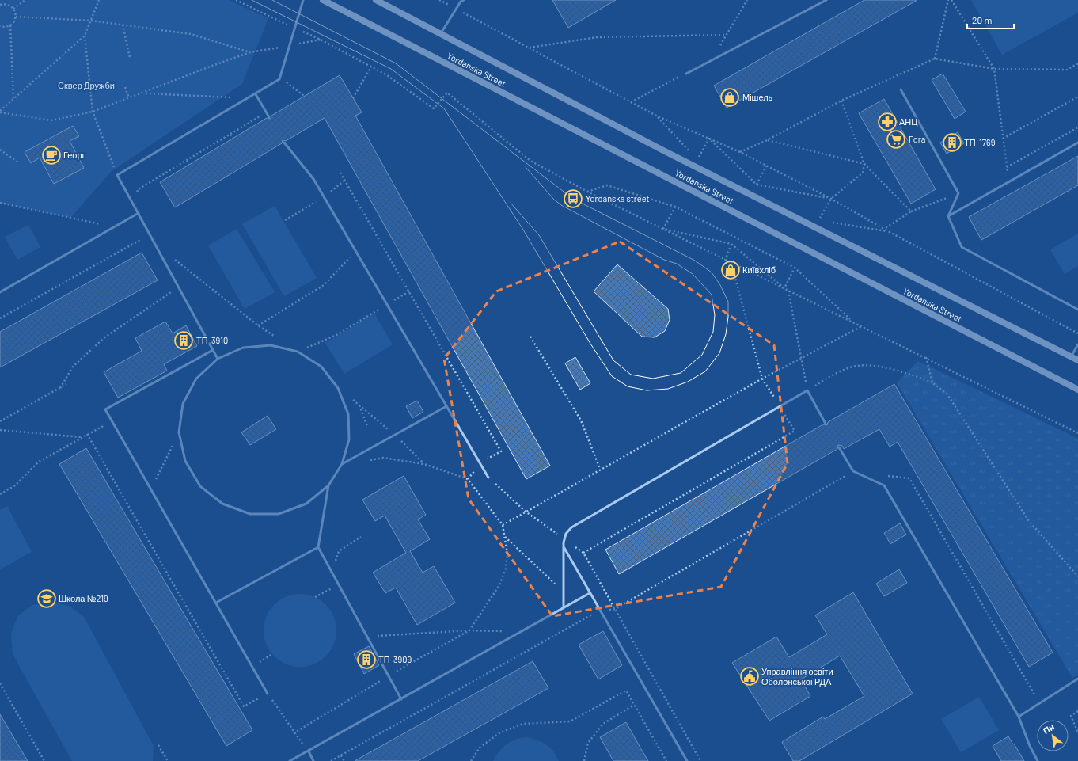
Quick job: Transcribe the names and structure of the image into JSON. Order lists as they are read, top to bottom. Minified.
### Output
{"streets":{"main road":["Yordanska Street"]},"parks":["Сквер Дружби"],"places":{"shop":["Мішель","Київхліб"],"pharmacy":["АНЦ"],"supermarket":["Fora"],"building":["ТП-1769","ТП-3910","ТП-3909"],"cafe":["Георг"],"bus stop":["Yordanska street"],"school or university":["Школа №219"],"public building":["Управління освіти Оболонської РДА"]},"scale_bar":"20 m","north":"top left"}
